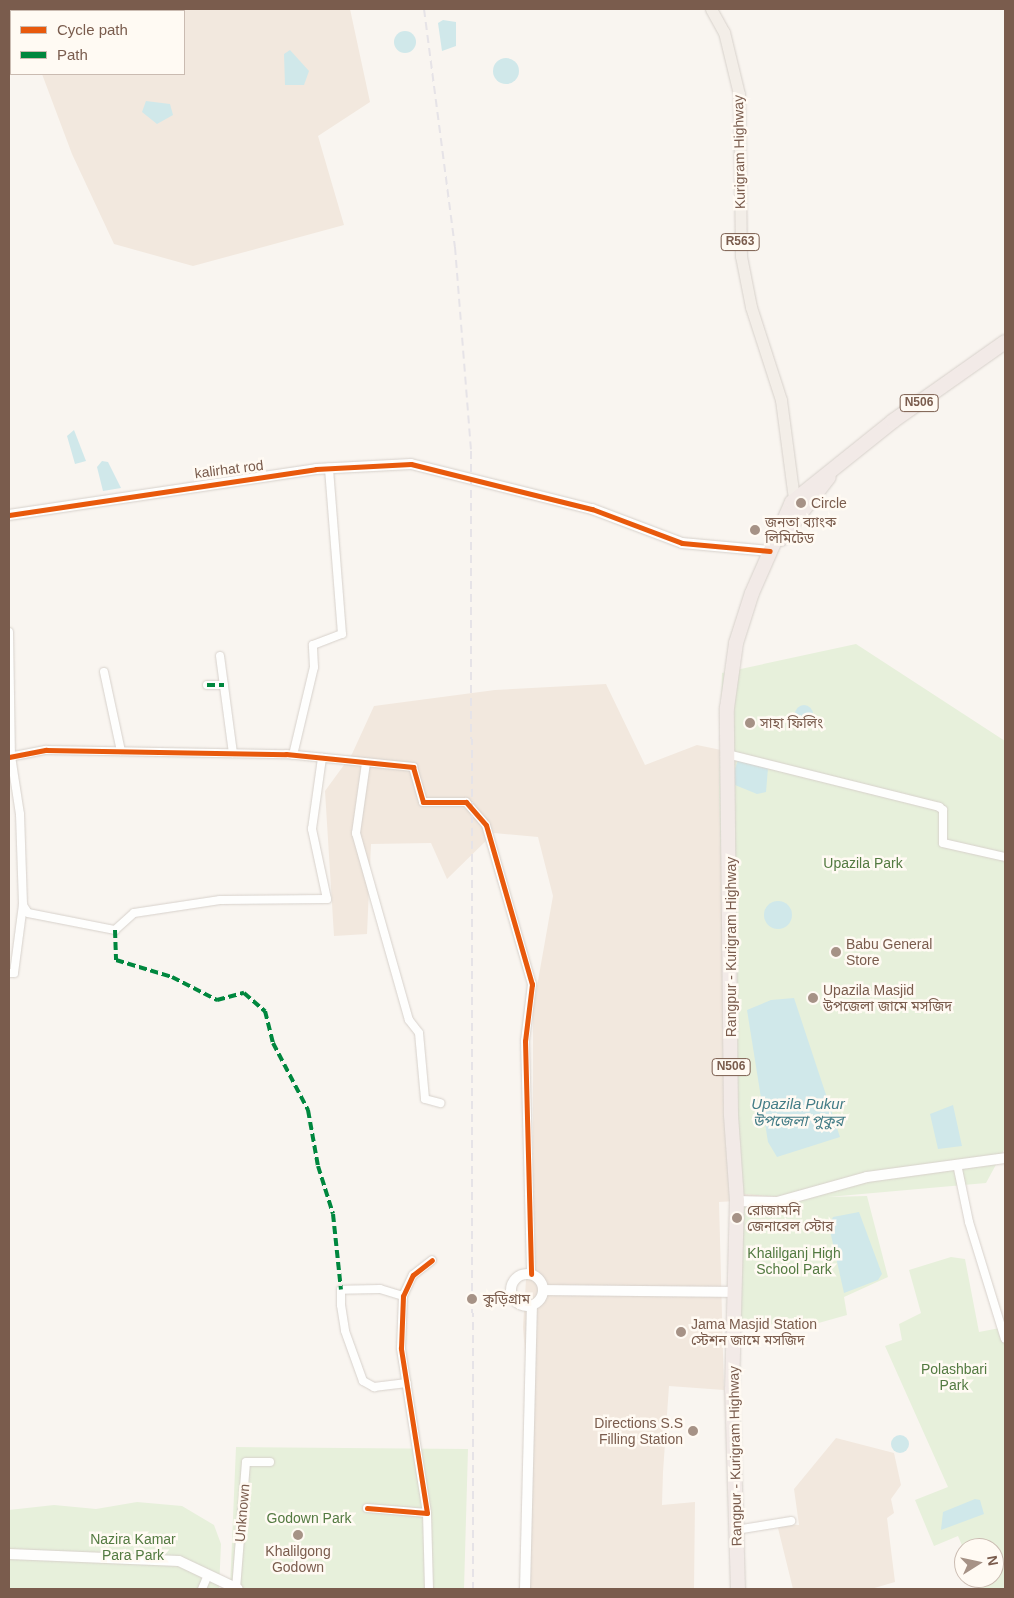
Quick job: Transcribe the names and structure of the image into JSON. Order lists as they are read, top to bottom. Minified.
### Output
{"streets":{"highway":["N506","Rangpur - Kurigram Highway"],"main road":["Kurigram Highway","R563"],"street":["kalirhat rod","Unknown"]},"crossings":[["Kurigram Highway","N506"],["N506","kalirhat rod"],["N506","Rangpur - Kurigram Highway"],["kalirhat rod","Rangpur - Kurigram Highway"]],"water":["Upazila Pukur উপজেলা পুকুর"],"parks":["Upazila Park","Khalilganj High School Park","Polashbari Park","Godown Park","Nazira Kamar Para Park"],"places":["Circle","জনতা ব্যাংক লিমিটেড","সাহা ফিলিং","Babu General Store","Upazila Masjid উপজেলা জামে মসজিদ","রোজামনি জেনারেল স্টোর","কুড়িগ্রাম","Jama Masjid Station স্টেশন জামে মসজিদ","Directions S.S Filling Station","Khalilgong Godown"],"legend":["Cycle path","Path"],"north":"right"}
